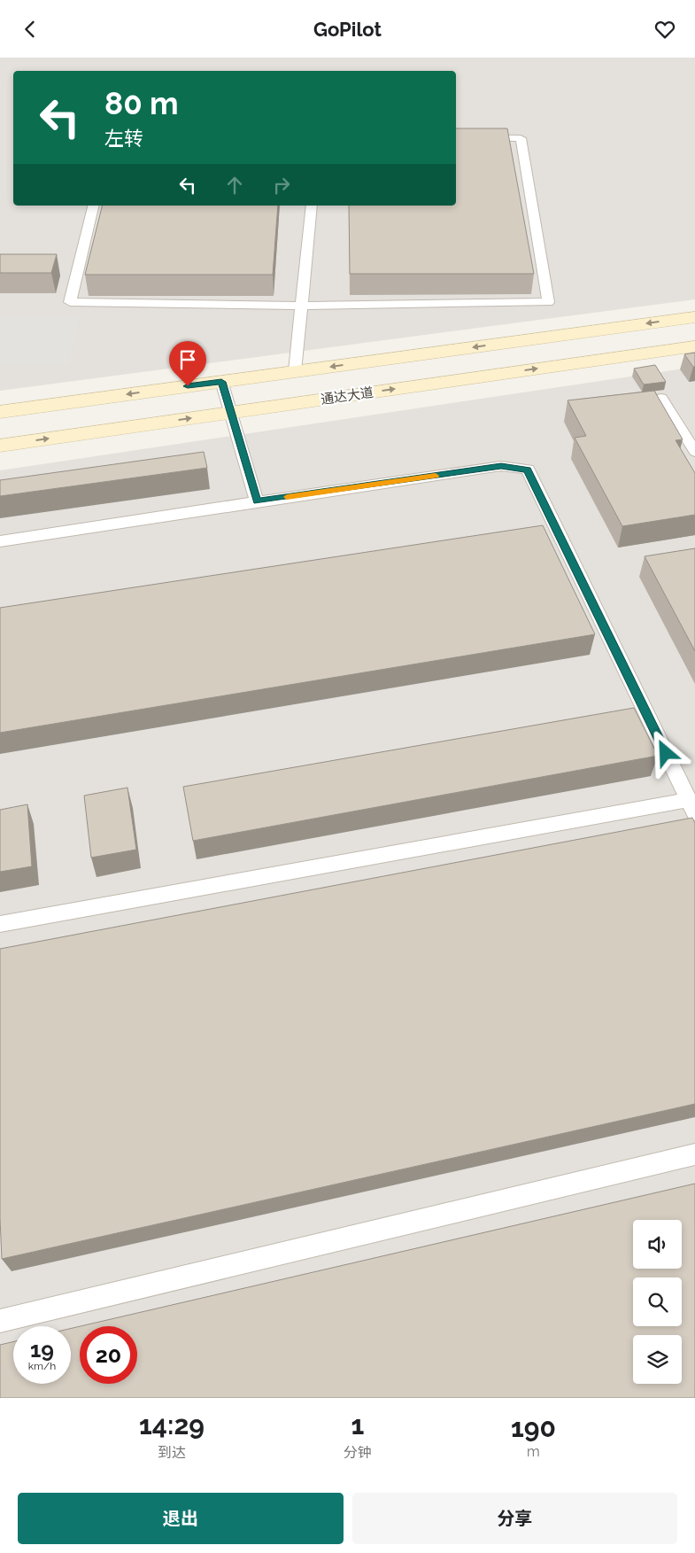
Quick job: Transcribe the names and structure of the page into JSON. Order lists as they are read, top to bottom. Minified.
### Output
{"streets":{"main road":["通达大道"]},"page":{"header":"GoPilot","turn":["80 m","左转"],"speed":"19 km/h","limit":"20","eta":["14:29","到达","1","分钟","190","m"],"buttons":["退出","分享"]}}
